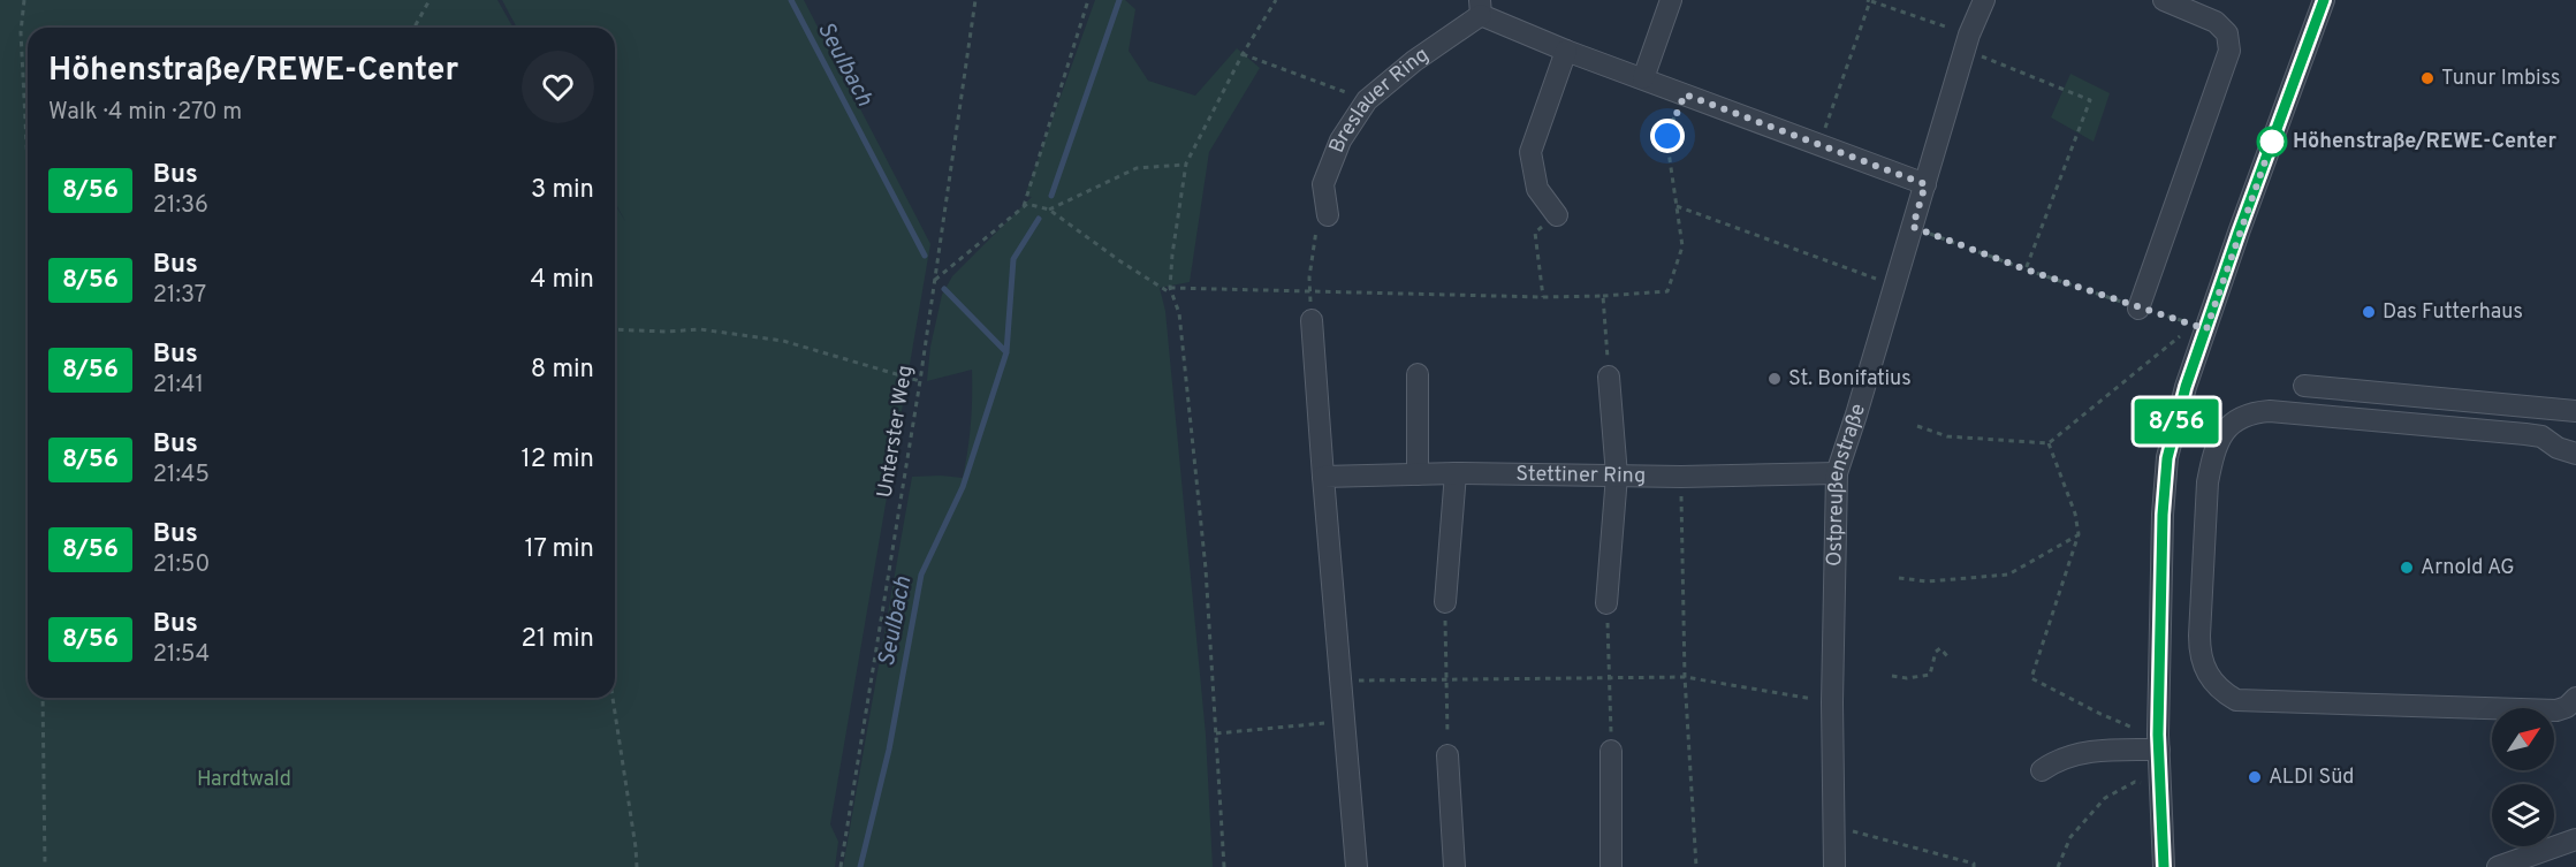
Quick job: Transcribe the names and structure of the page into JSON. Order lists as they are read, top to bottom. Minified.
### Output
{"streets":{"street":["Breslauer Ring","Stettiner Ring","Ostpreußenstraße"],"path":["Unterster Weg"]},"crossings":[["Breslauer Ring","Ostpreußenstraße"],["Stettiner Ring","Ostpreußenstraße"]],"water":["Seulbach"],"parks":["Hardtwald"],"places":["Tunur Imbiss","Höhenstraße/REWE-Center","Das Futterhaus","St. Bonifatius","Arnold AG","ALDI Süd"],"lines":["bus line 8/56"],"north":"top right","page":{"on_map":"8/56","heading":["Höhenstraße/REWE-Center","Walk · 4 min · 270 m"],"list":[{"mark":"8/56","name":"Bus","note":"21:36","value":"3 min"},{"mark":"8/56","name":"Bus","note":"21:37","value":"4 min"},{"mark":"8/56","name":"Bus","note":"21:41","value":"8 min"},{"mark":"8/56","name":"Bus","note":"21:45","value":"12 min"},{"mark":"8/56","name":"Bus","note":"21:50","value":"17 min"},{"mark":"8/56","name":"Bus","note":"21:54","value":"21 min"}]}}
